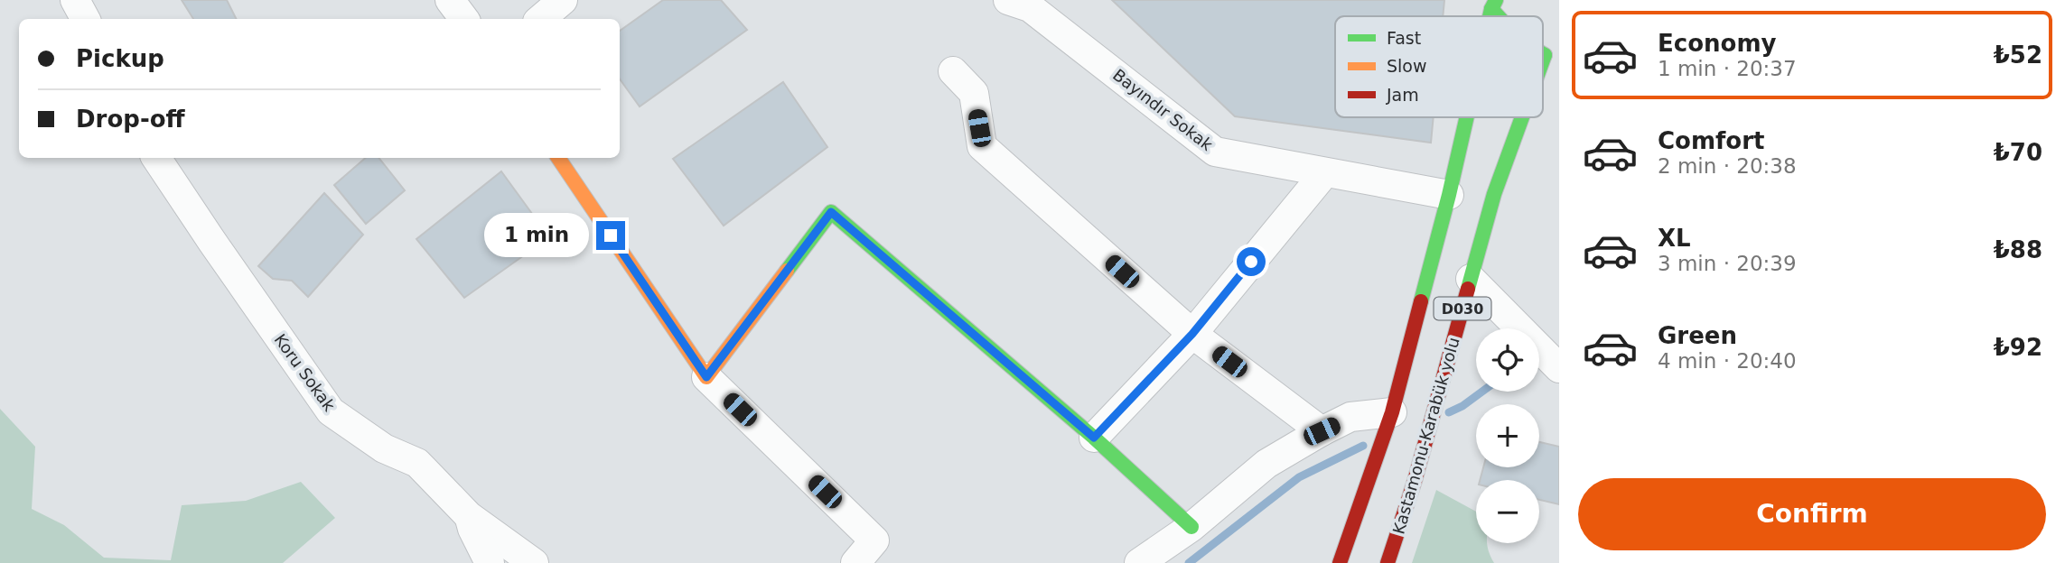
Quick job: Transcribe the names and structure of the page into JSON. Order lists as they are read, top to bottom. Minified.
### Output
{"streets":{"main road":["D030","Kastamonu-Karabük yolu"],"street":["Bayındır Sokak","Koru Sokak"]},"legend":["Fast","Slow","Jam"],"page":{"list":[{"name":"Economy","note":"1 min · 20:37","value":"₺52"},{"name":"Comfort","note":"2 min · 20:38","value":"₺70"},{"name":"XL","note":"3 min · 20:39","value":"₺88"},{"name":"Green","note":"4 min · 20:40","value":"₺92"}],"banner":["Pickup","Drop-off"],"bubble":"1 min","map_buttons":["+","−"],"buttons":"Confirm"}}
